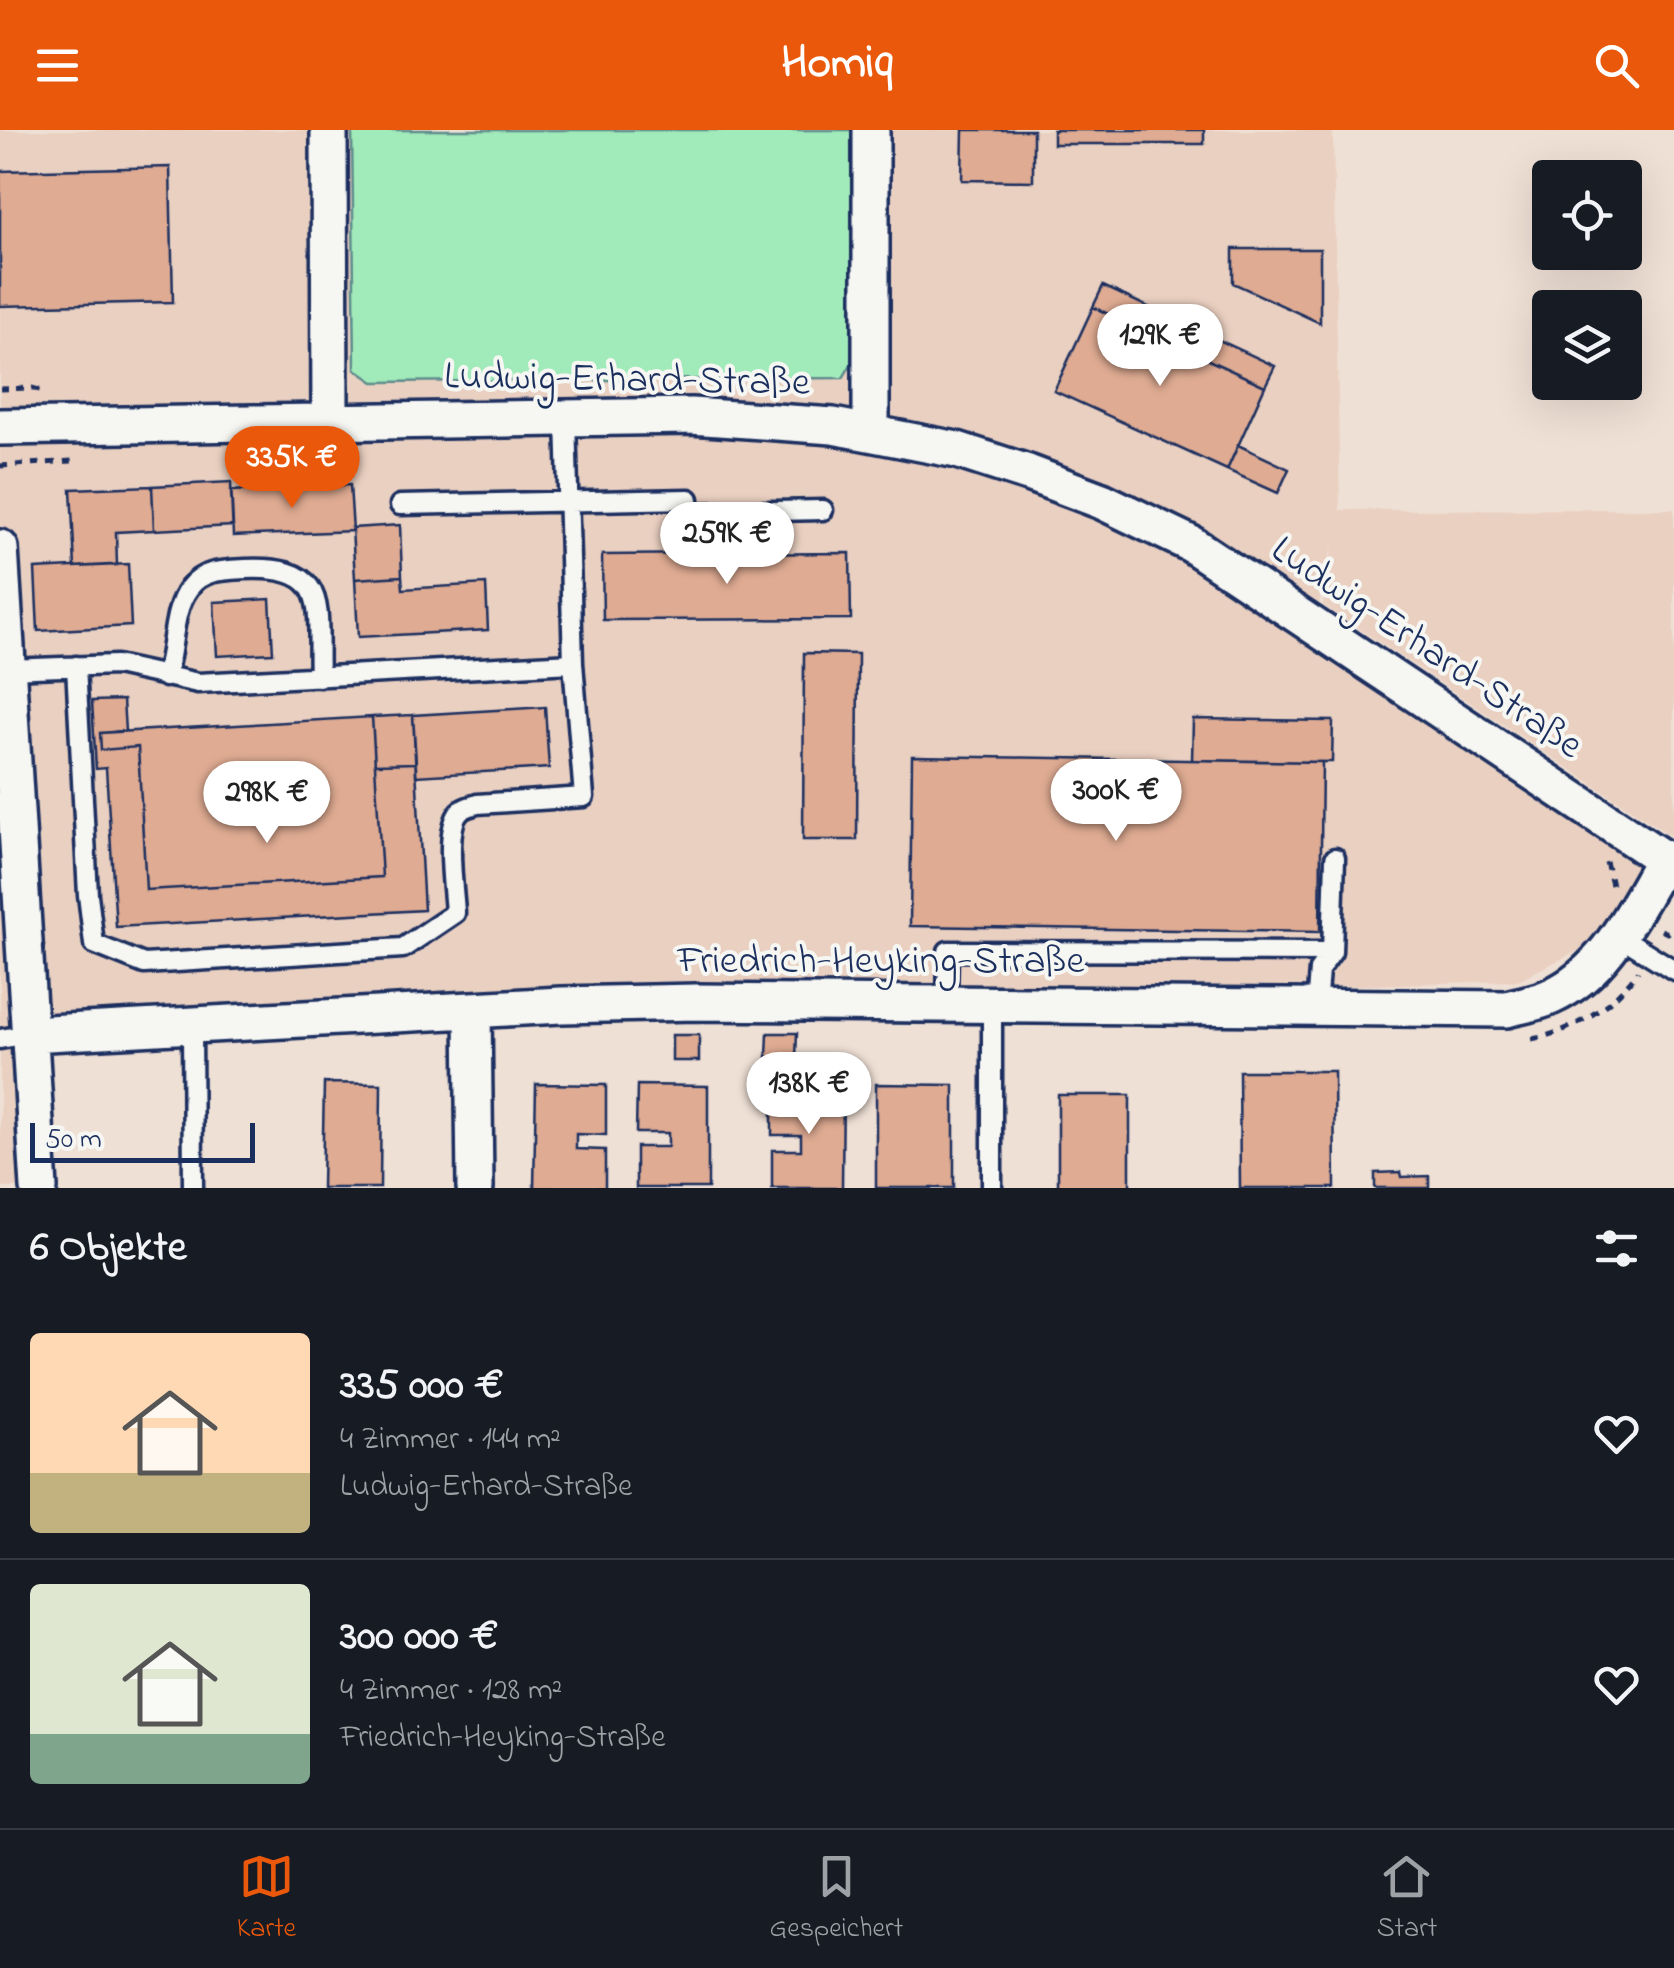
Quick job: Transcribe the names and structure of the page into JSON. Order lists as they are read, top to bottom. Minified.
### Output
{"streets":{"street":["Ludwig-Erhard-Straße","Friedrich-Heyking-Straße"]},"crossings":[["Ludwig-Erhard-Straße","Friedrich-Heyking-Straße"]],"scale_bar":"50 m","page":{"header":"Homiq","price":["129K €","335K €","259K €","300K €","298K €","138K €"],"scale":"50 m","heading":"6 Objekte","list":[{"name":"335 000 €","note":"4 Zimmer · 144 m² · Ludwig-Erhard-Straße"},{"name":"300 000 €","note":"4 Zimmer · 128 m² · Friedrich-Heyking-Straße"}],"tabs":["Karte","Gespeichert","Start"]}}
